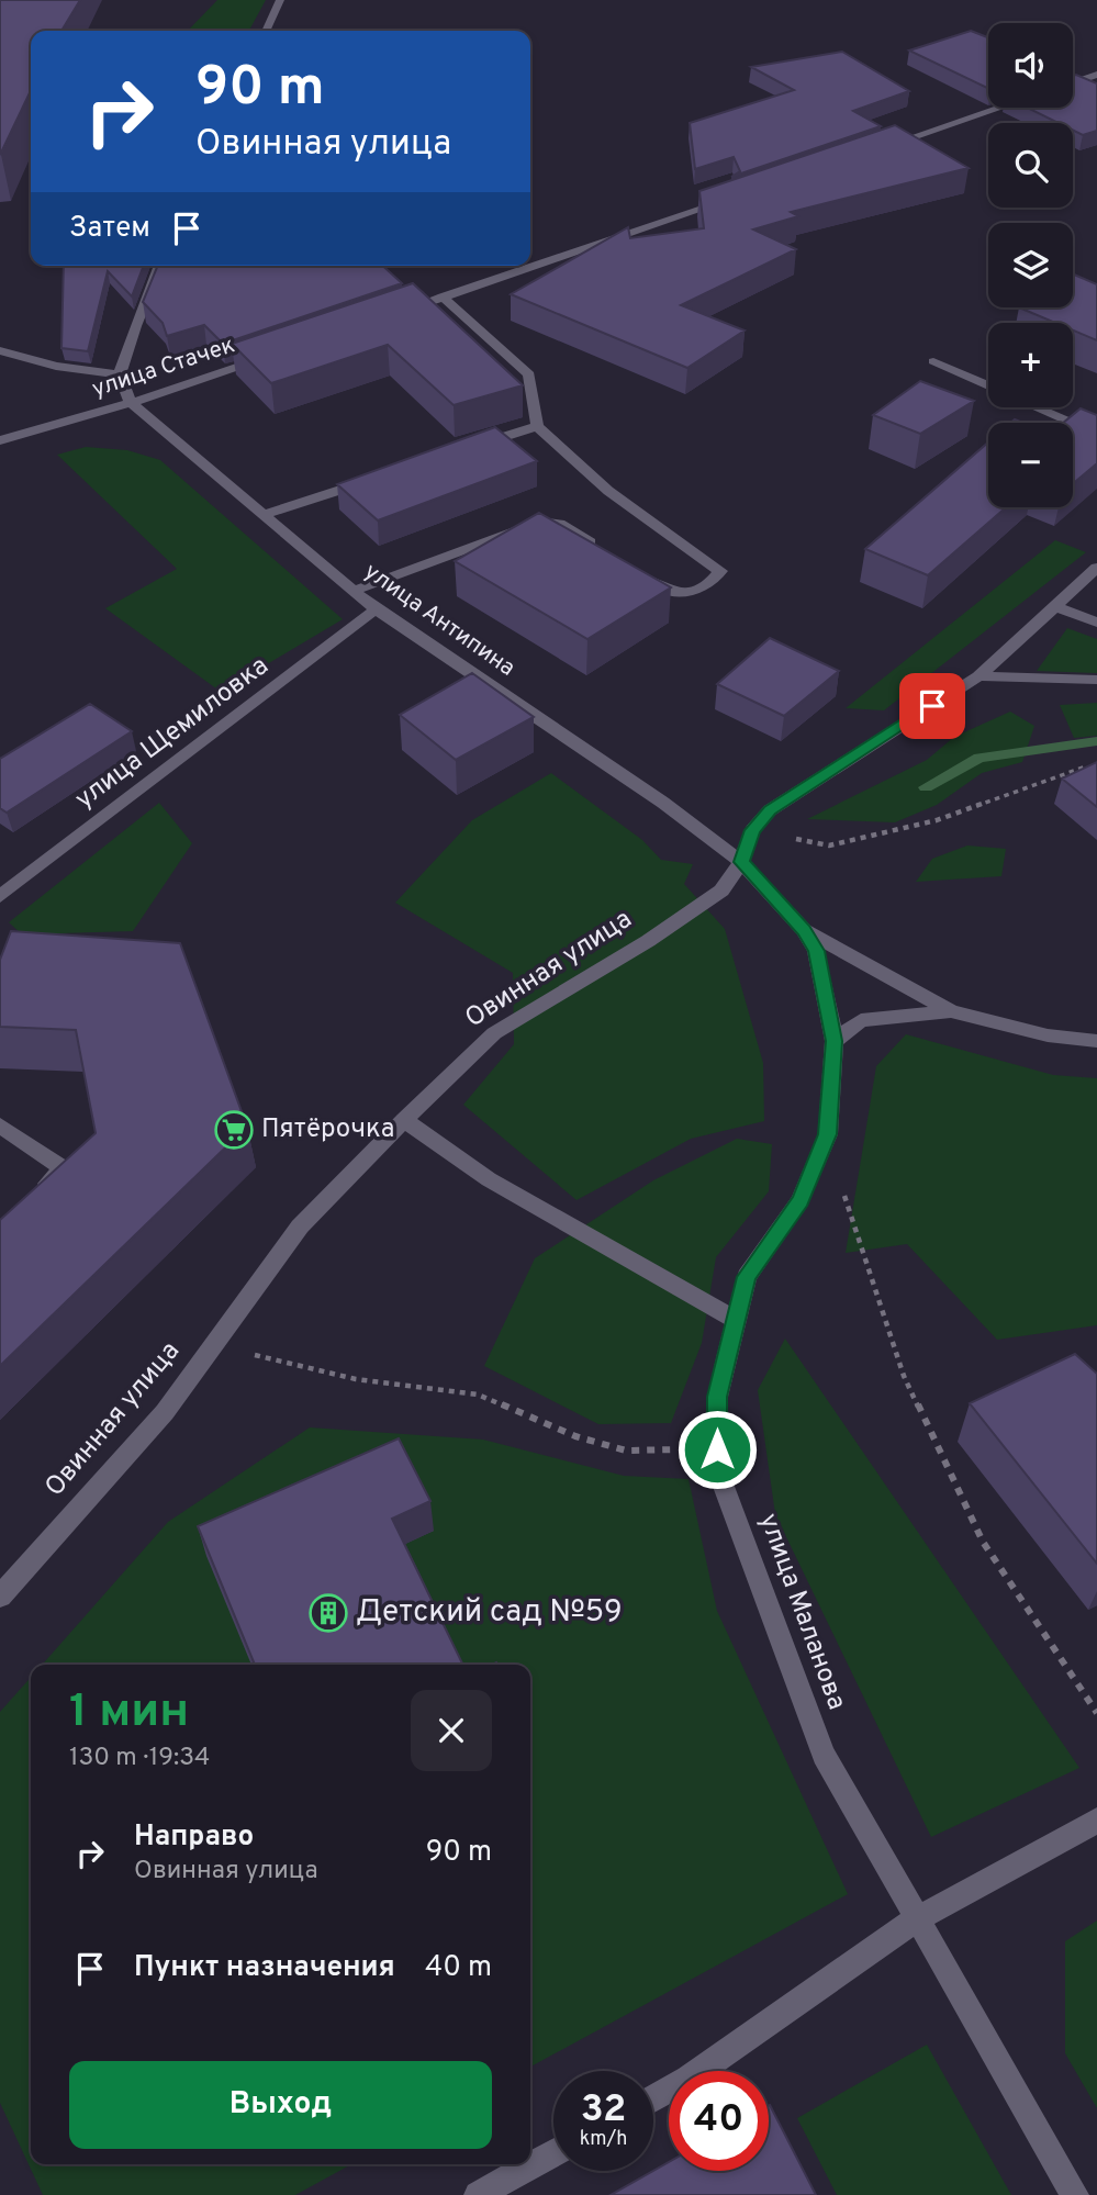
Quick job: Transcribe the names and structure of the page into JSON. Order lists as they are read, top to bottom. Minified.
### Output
{"streets":{"street":["улица Стачек","улица Антипина","улица Щемиловка","Овинная улица","улица Маланова"]},"crossings":[["улица Стачек","улица Антипина"],["улица Антипина","улица Щемиловка"],["улица Антипина","улица Маланова"],["Овинная улица","улица Маланова"]],"places":{"supermarket":["Пятёрочка"],"building":["Детский сад №59"]},"page":{"map_buttons":["+","−"],"turn":["90 m","Овинная улица"],"then":"Затем","heading":["1 мин","130 m · 19:34"],"list":[{"name":"Направо","note":"Овинная улица","value":"90 m"},{"name":"Пункт назначения","value":"40 m"}],"buttons":"Выход","speed":"32 km/h","limit":"40"}}
